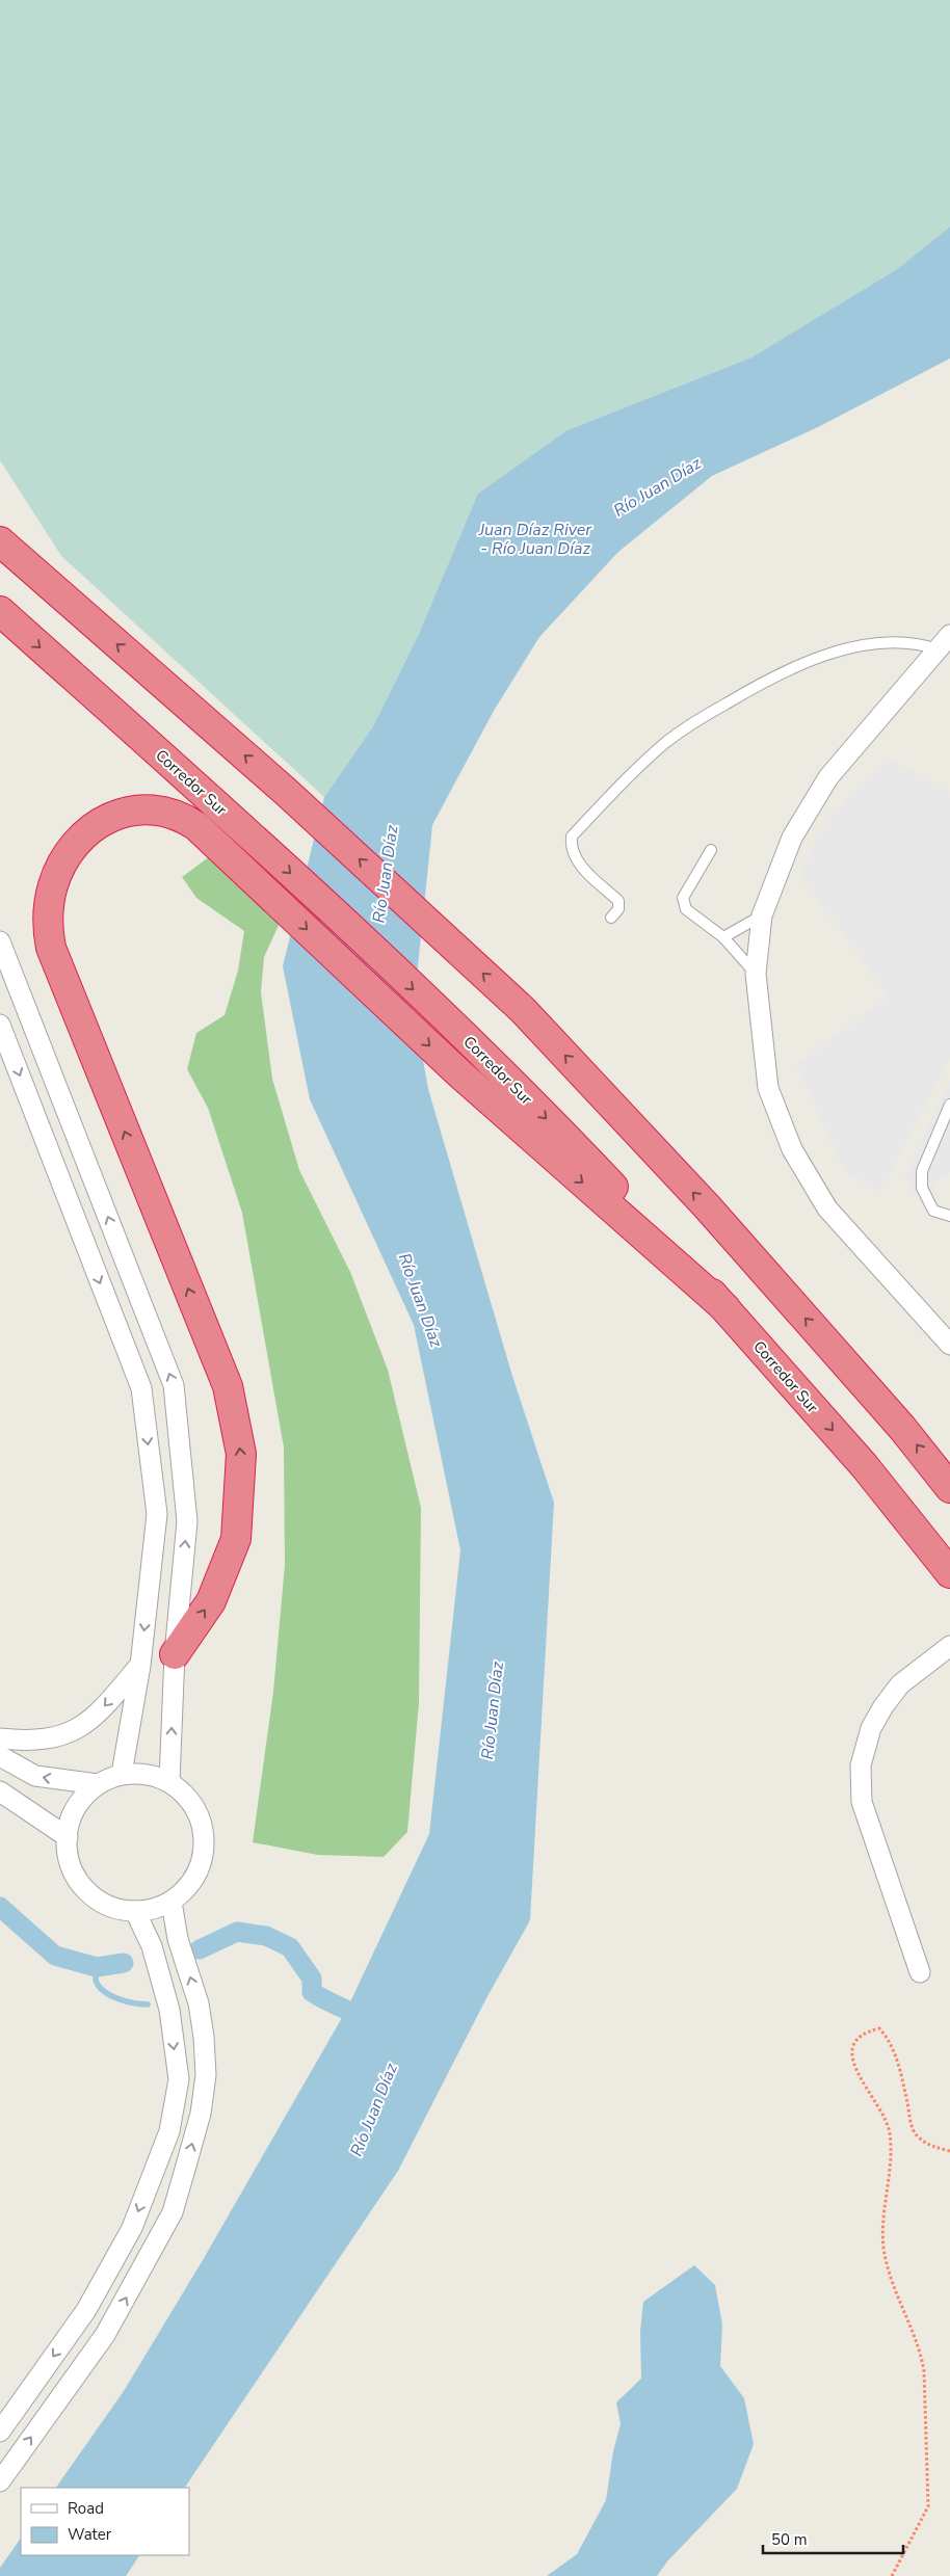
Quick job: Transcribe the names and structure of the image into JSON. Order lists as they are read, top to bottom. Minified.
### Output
{"streets":{"highway":["Corredor Sur"]},"water":["Río Juan Díaz","Juan Díaz River - Río Juan Díaz"],"legend":["Road","Water"],"scale_bar":"50 m"}
